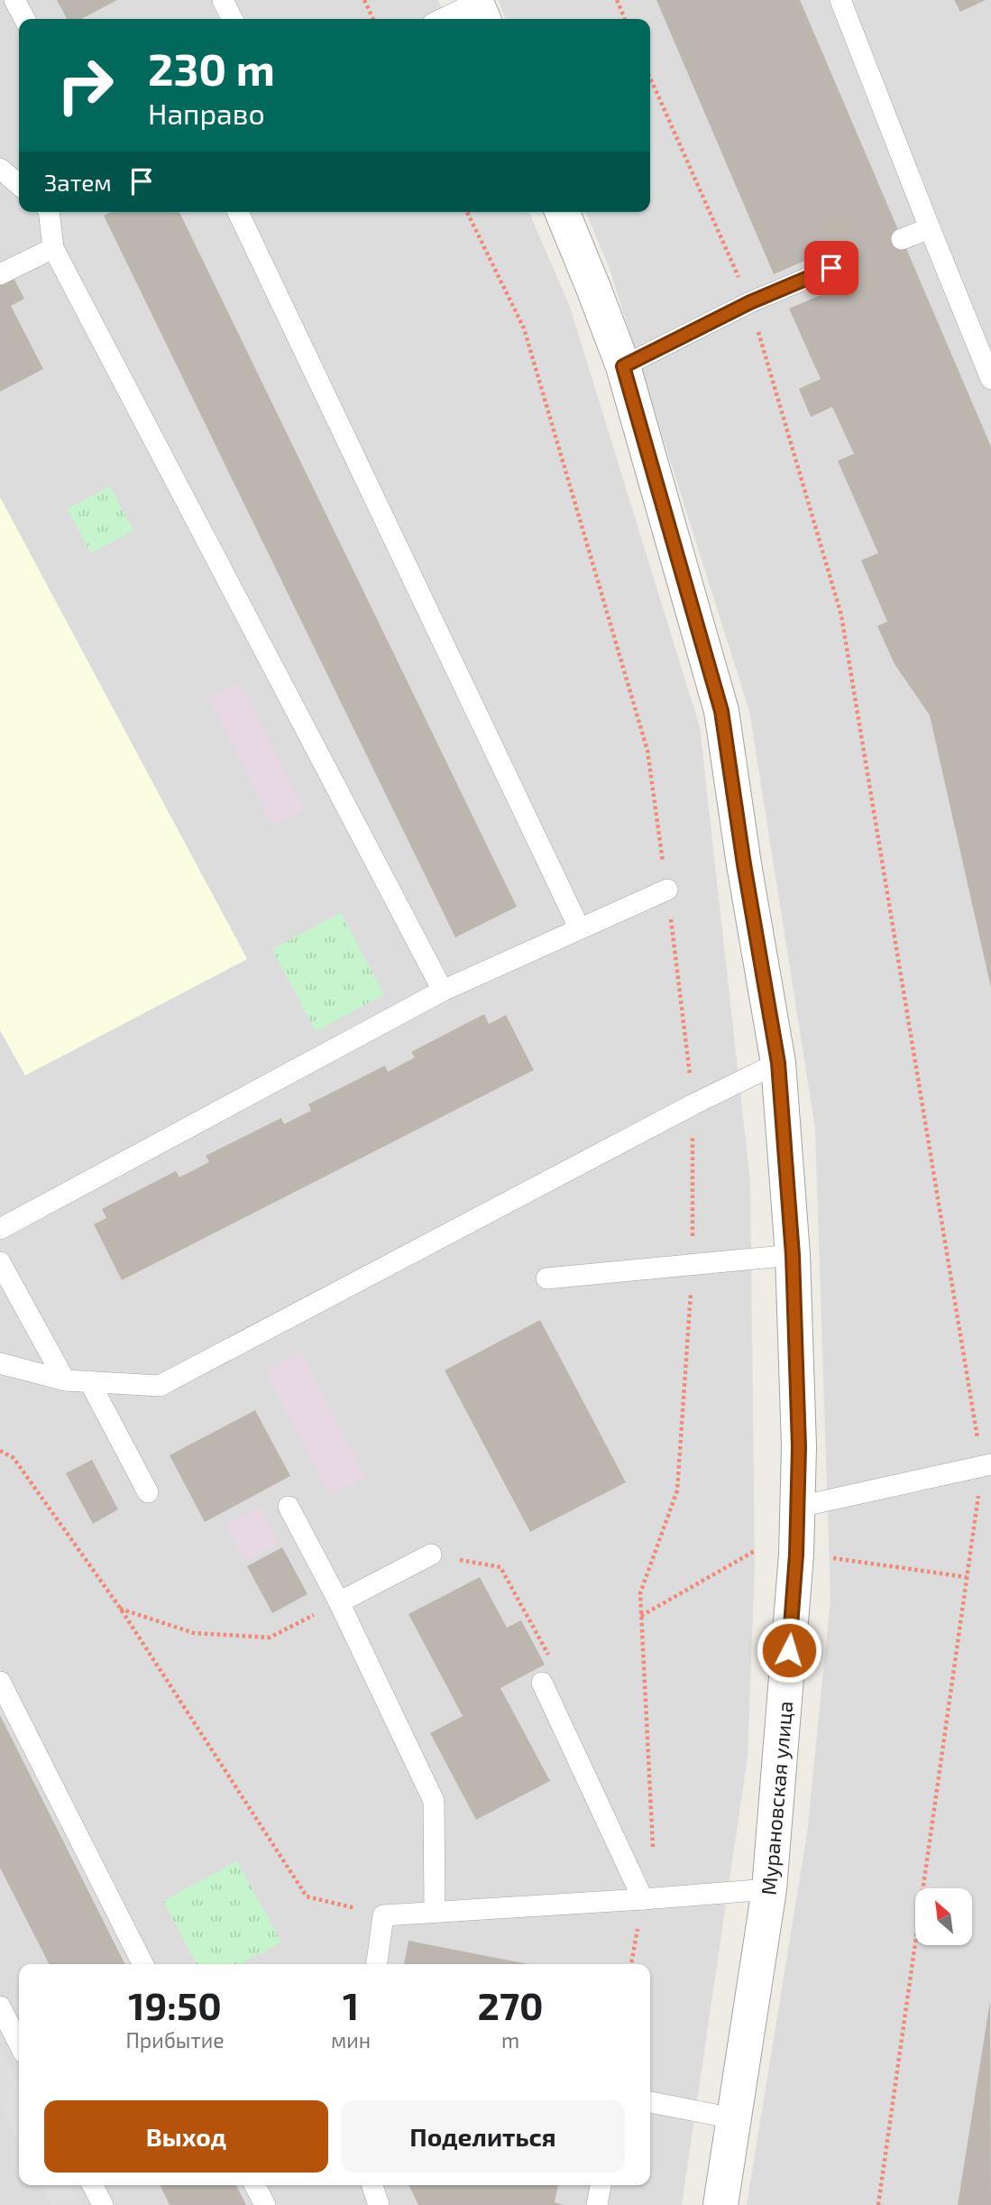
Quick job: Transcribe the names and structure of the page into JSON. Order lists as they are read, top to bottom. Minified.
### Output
{"streets":{"street":["Мурановская улица"]},"north":"top left","page":{"turn":["230 m","Направо"],"then":"Затем","eta":["19:50","Прибытие","1","мин","270","m"],"buttons":["Выход","Поделиться"]}}
